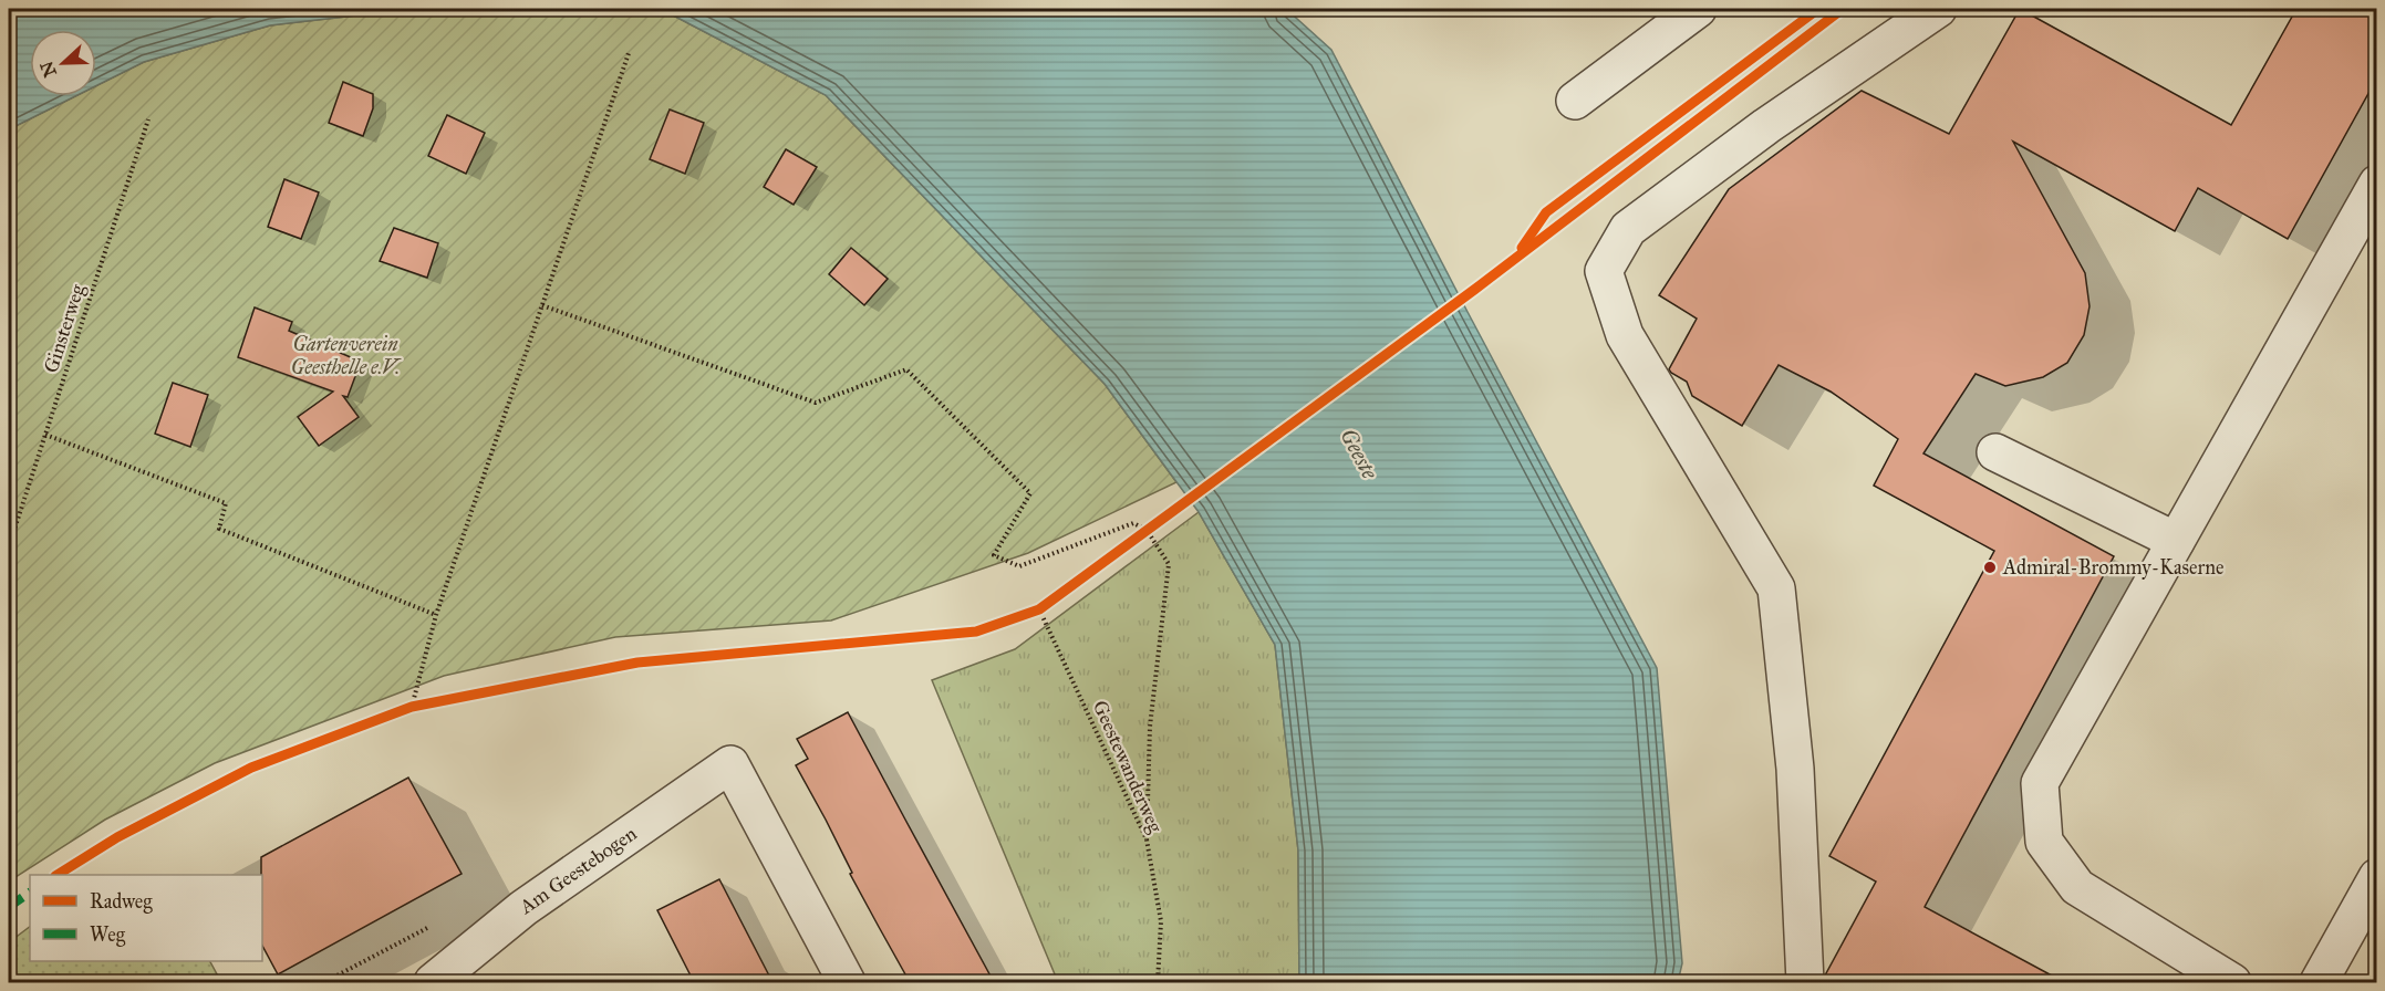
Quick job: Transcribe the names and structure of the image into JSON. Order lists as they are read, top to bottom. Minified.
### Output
{"streets":{"street":["Am Geestebogen"],"path":["Ginsterweg","Geestewanderweg"]},"water":["Geeste"],"parks":["Gartenverein Geesthelle e.V."],"places":["Admiral-Brommy-Kaserne"],"legend":["Radweg","Weg"],"north":"left"}
